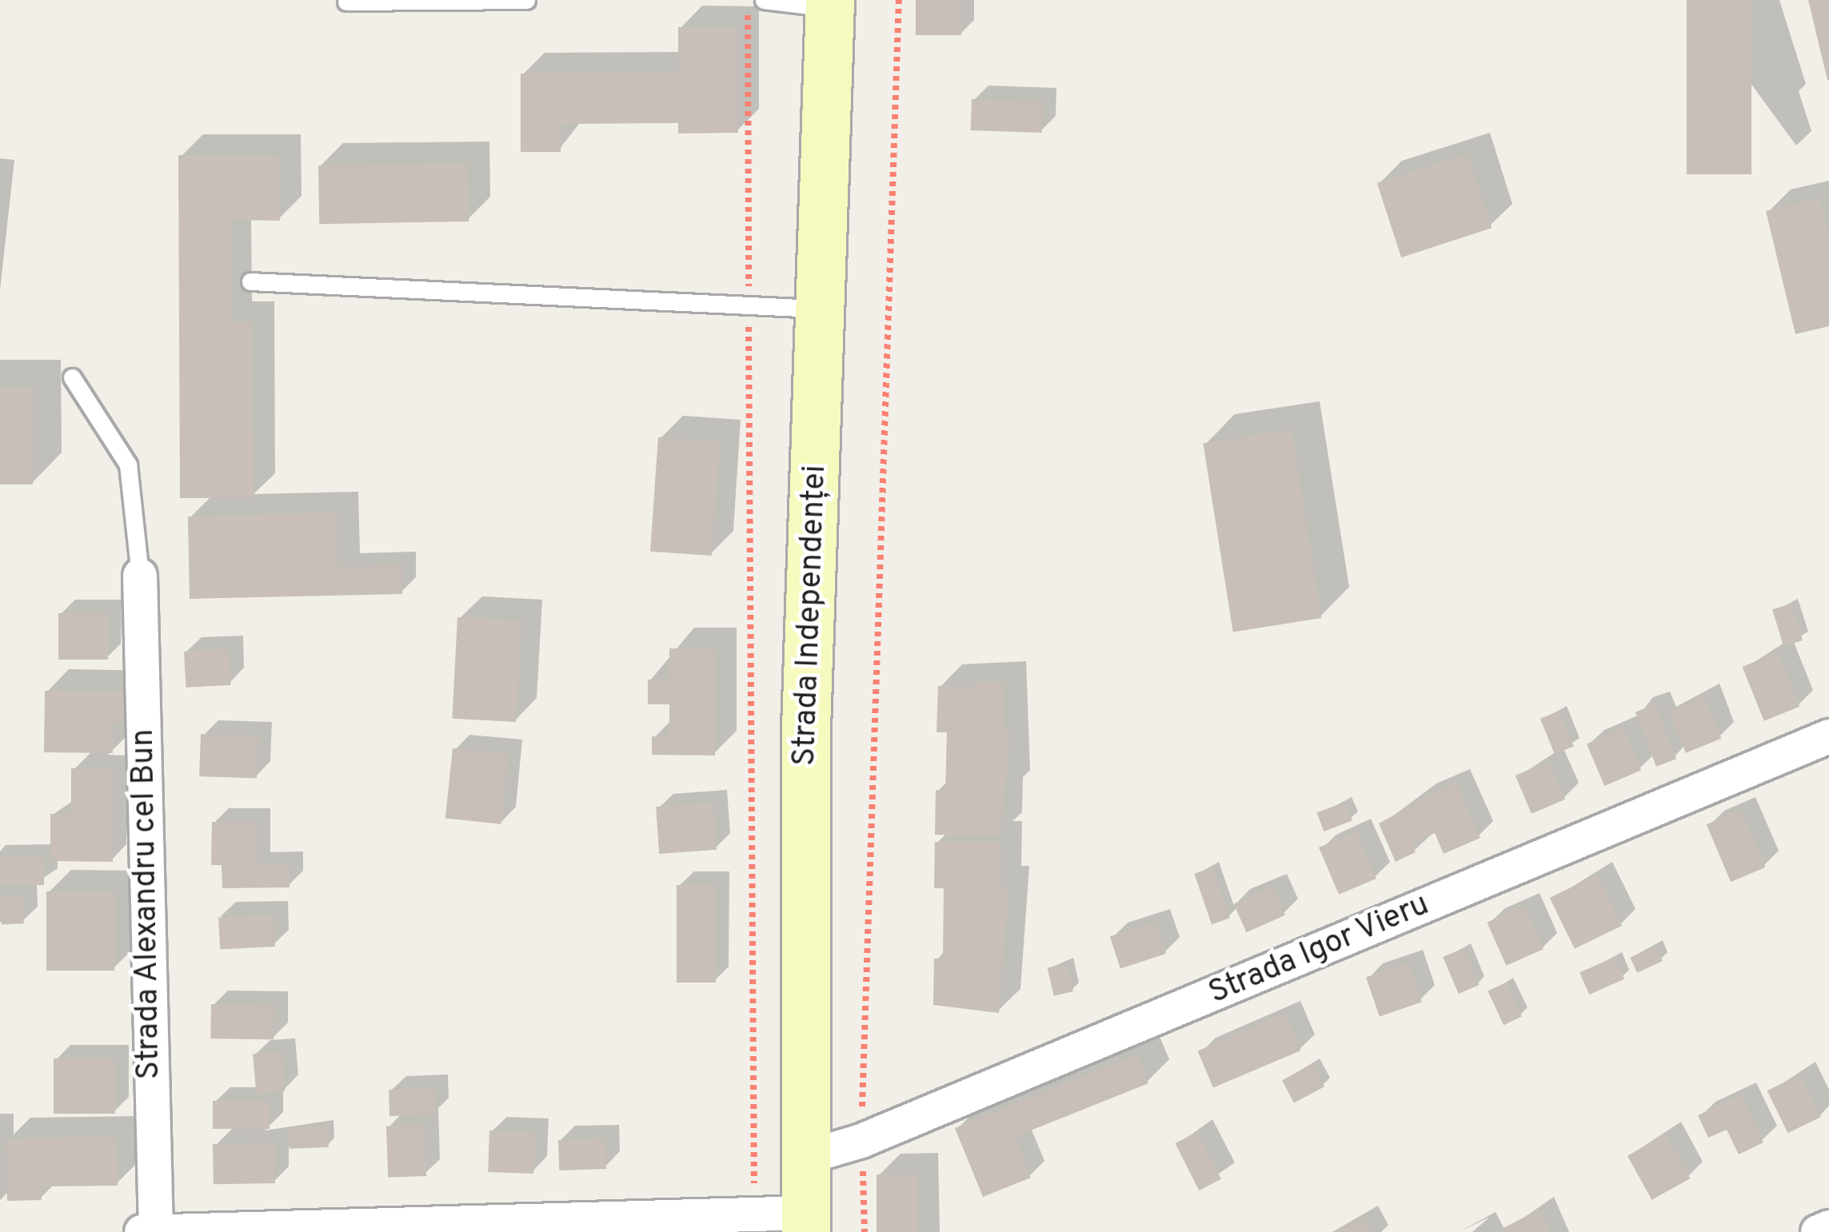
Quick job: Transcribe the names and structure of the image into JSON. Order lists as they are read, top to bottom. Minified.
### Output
{"streets":{"main road":["Strada Independenței"],"street":["Strada Alexandru cel Bun","Strada Igor Vieru"]},"crossings":[["Strada Independenței","Strada Igor Vieru"]]}
